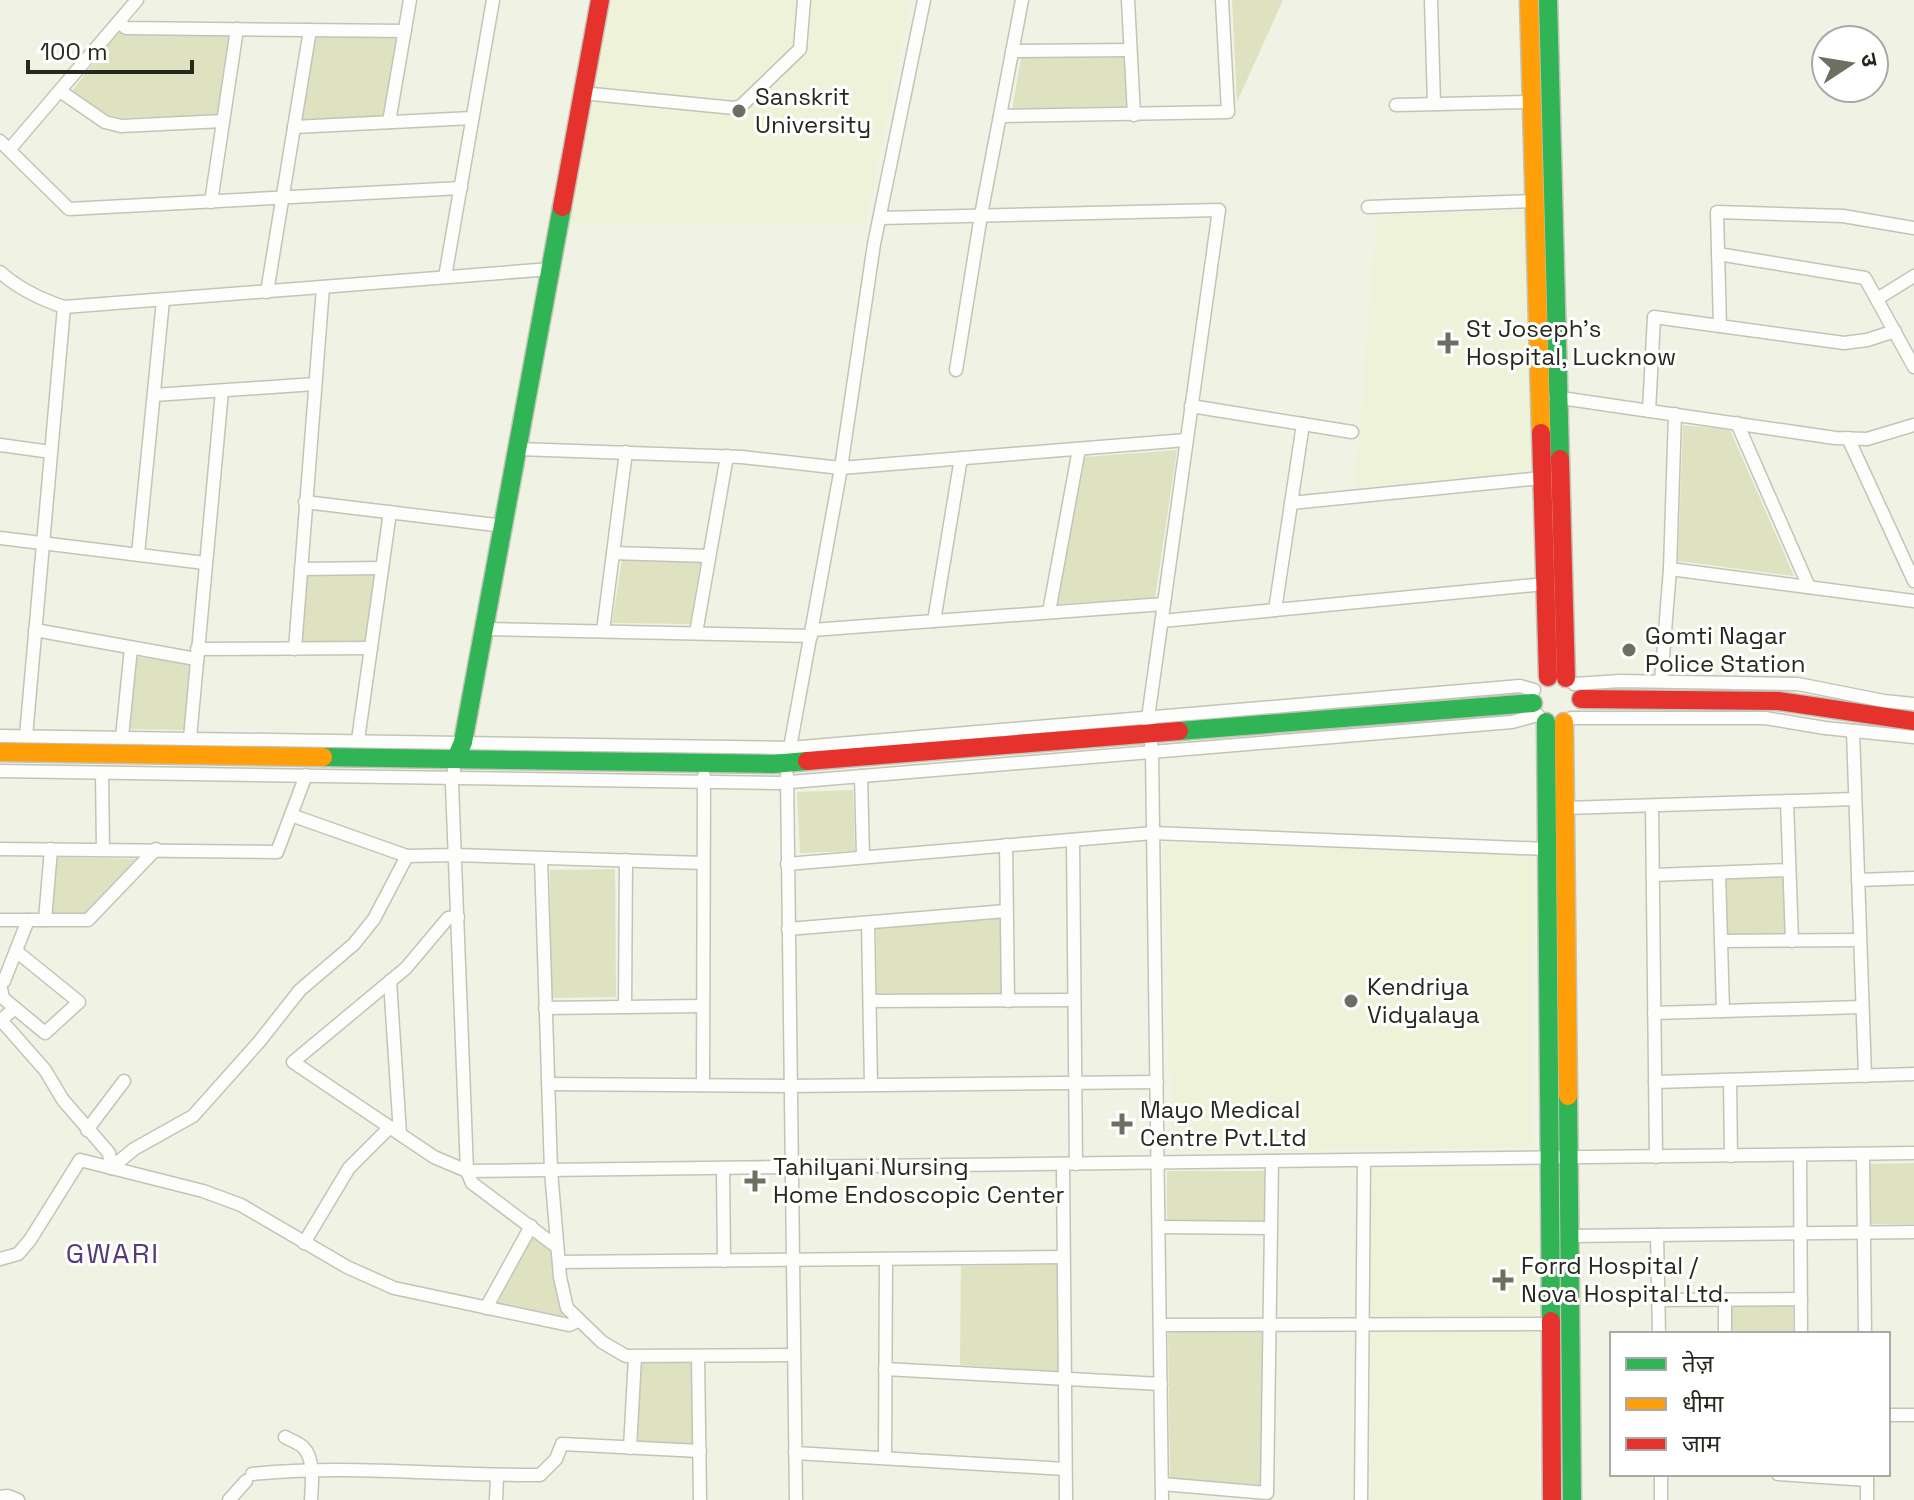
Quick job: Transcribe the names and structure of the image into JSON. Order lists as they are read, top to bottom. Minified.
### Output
{"districts":["GWARI"],"places":{"other":["Sanskrit University","Gomti Nagar Police Station","Kendriya Vidyalaya"],"health":["St Joseph's Hospital, Lucknow","Mayo Medical Centre Pvt.Ltd","Tahilyani Nursing Home Endoscopic Center","Forrd Hospital / Nova Hospital Ltd."]},"legend":["तेज़","धीमा","जाम"],"scale_bar":"100 m","north":"right"}
